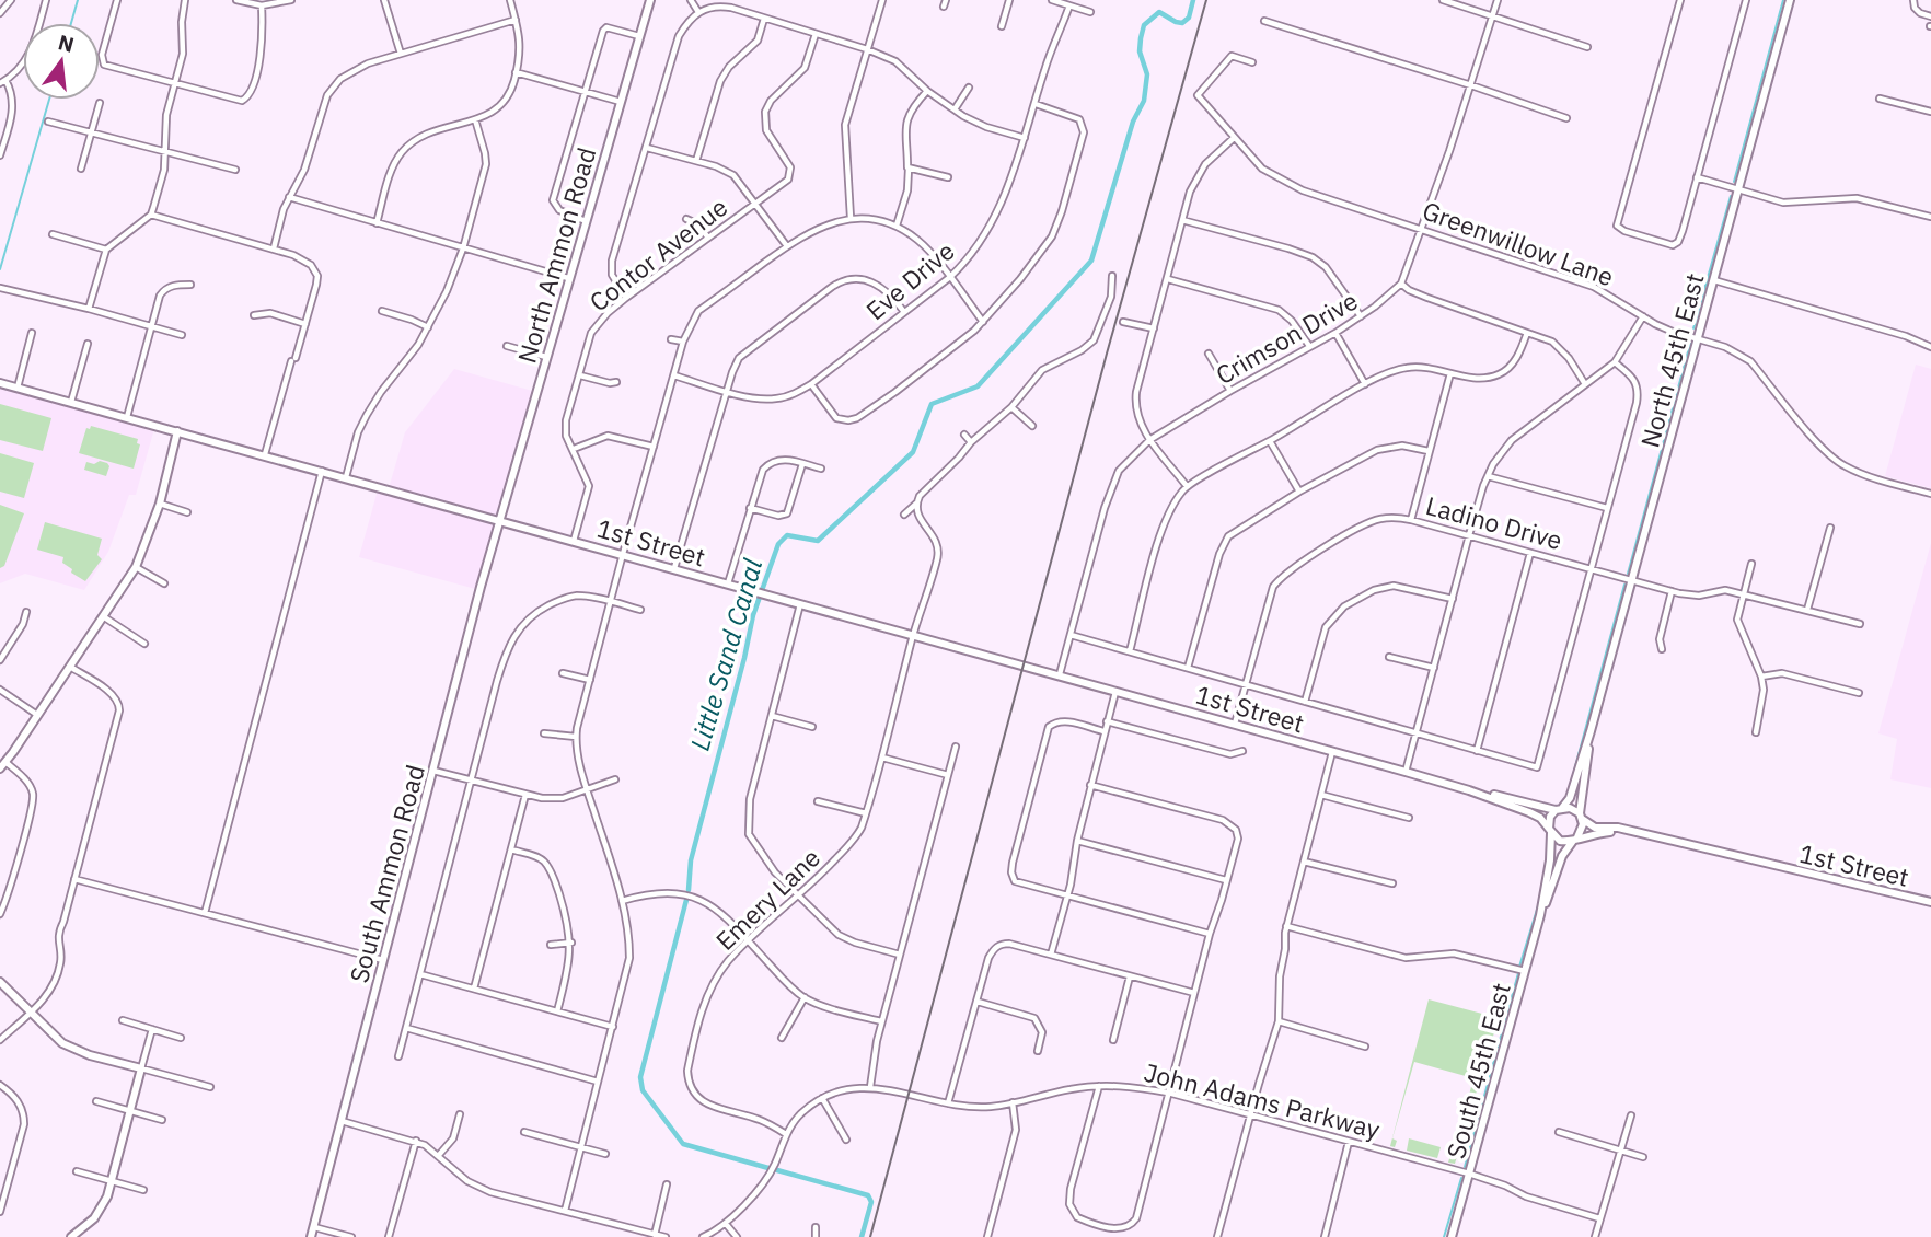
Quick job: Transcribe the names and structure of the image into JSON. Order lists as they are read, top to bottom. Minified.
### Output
{"streets":{"main road":["North Ammon Road","North 45th East","1st Street","South Ammon Road","South 45th East"],"street":["Greenwillow Lane","Contor Avenue","Eve Drive","Crimson Drive","Ladino Drive","Emery Lane","John Adams Parkway"]},"crossings":[["Greenwillow Lane","Crimson Drive"],["Greenwillow Lane","North 45th East"],["Contor Avenue","1st Street"],["North Ammon Road","1st Street"],["North Ammon Road","South Ammon Road"],["Crimson Drive","1st Street"],["North 45th East","Ladino Drive"],["North 45th East","1st Street"],["North 45th East","South 45th East"],["Ladino Drive","1st Street"],["1st Street","South Ammon Road"],["1st Street","Emery Lane"],["1st Street","South 45th East"],["Emery Lane","John Adams Parkway"],["South 45th East","John Adams Parkway"]],"water":["Little Sand Canal"],"north":"top"}
